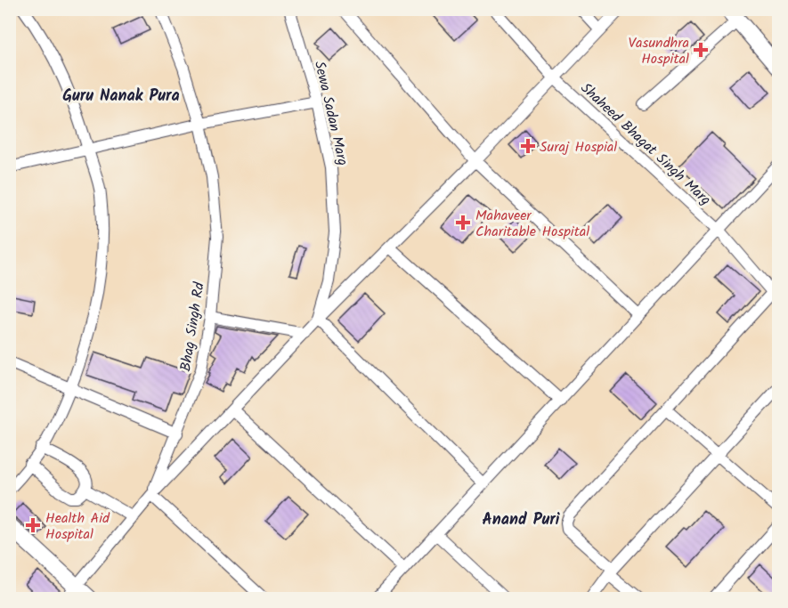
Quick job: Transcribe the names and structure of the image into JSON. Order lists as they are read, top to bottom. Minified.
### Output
{"streets":{"street":["Sewa Sadan Marg","Shaheed Bhagat Singh Marg","Bhag Singh Rd"]},"districts":["Guru Nanak Pura","Anand Puri"],"places":{"health":["Vasundhra Hospital","Suraj Hospial","Mahaveer Charitable Hospital","Health Aid Hospital"]}}
